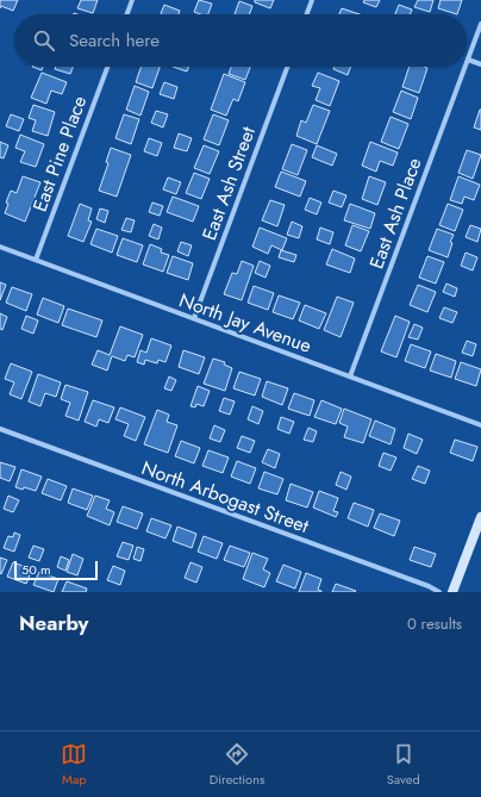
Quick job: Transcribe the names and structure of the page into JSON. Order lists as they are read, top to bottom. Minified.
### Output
{"streets":{"street":["East Pine Place","East Ash Street","East Ash Place","North Jay Avenue","North Arbogast Street"]},"crossings":[["East Pine Place","North Jay Avenue"],["East Ash Street","North Jay Avenue"],["East Ash Place","North Jay Avenue"]],"scale_bar":"50 m","page":{"search":"Search here","scale":"50 m","heading":["Nearby","0 results"],"nav":["Map","Directions","Saved"]}}
